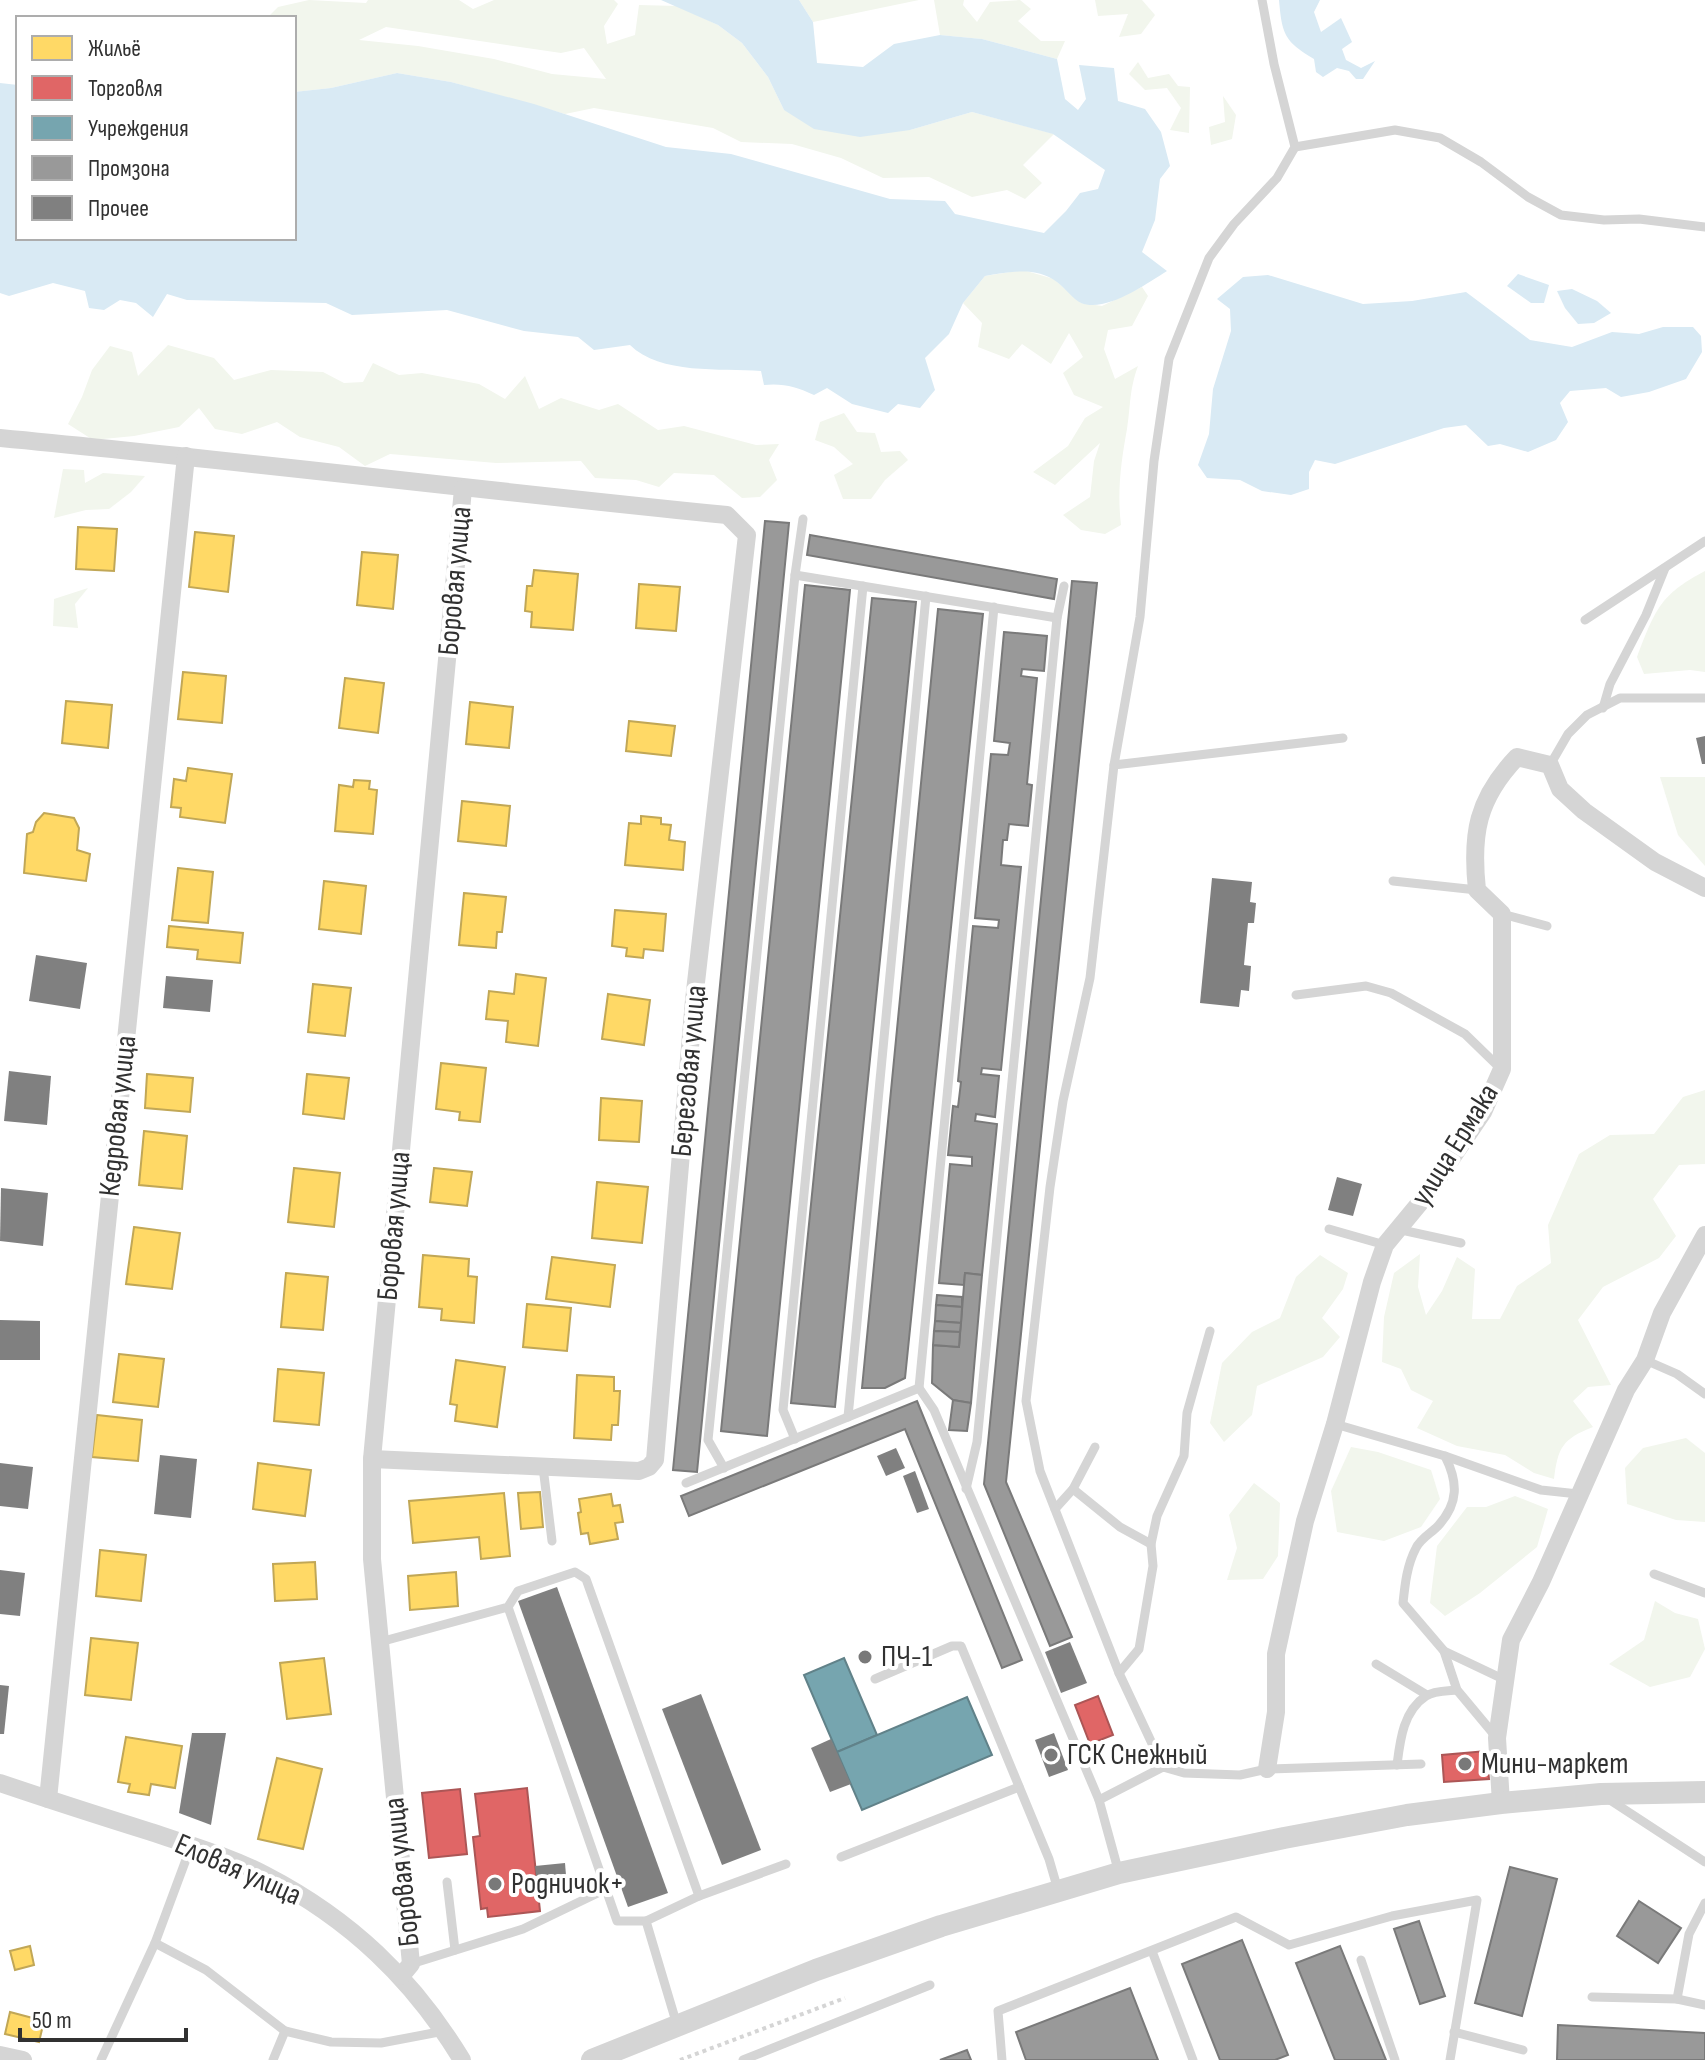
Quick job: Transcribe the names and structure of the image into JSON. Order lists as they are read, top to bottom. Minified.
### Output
{"streets":{"street":["Боровая улица","Береговая улица","Кедровая улица","улица Ермака","Еловая улица"]},"crossings":[["Боровая улица","Береговая улица"],["Боровая улица","Еловая улица"],["Кедровая улица","Еловая улица"]],"places":["ПЧ-1","ГСК Снежный","Мини-маркет","Родничок+"],"legend":["Жильё","Торговля","Учреждения","Промзона","Прочее"],"scale_bar":"50 m"}
